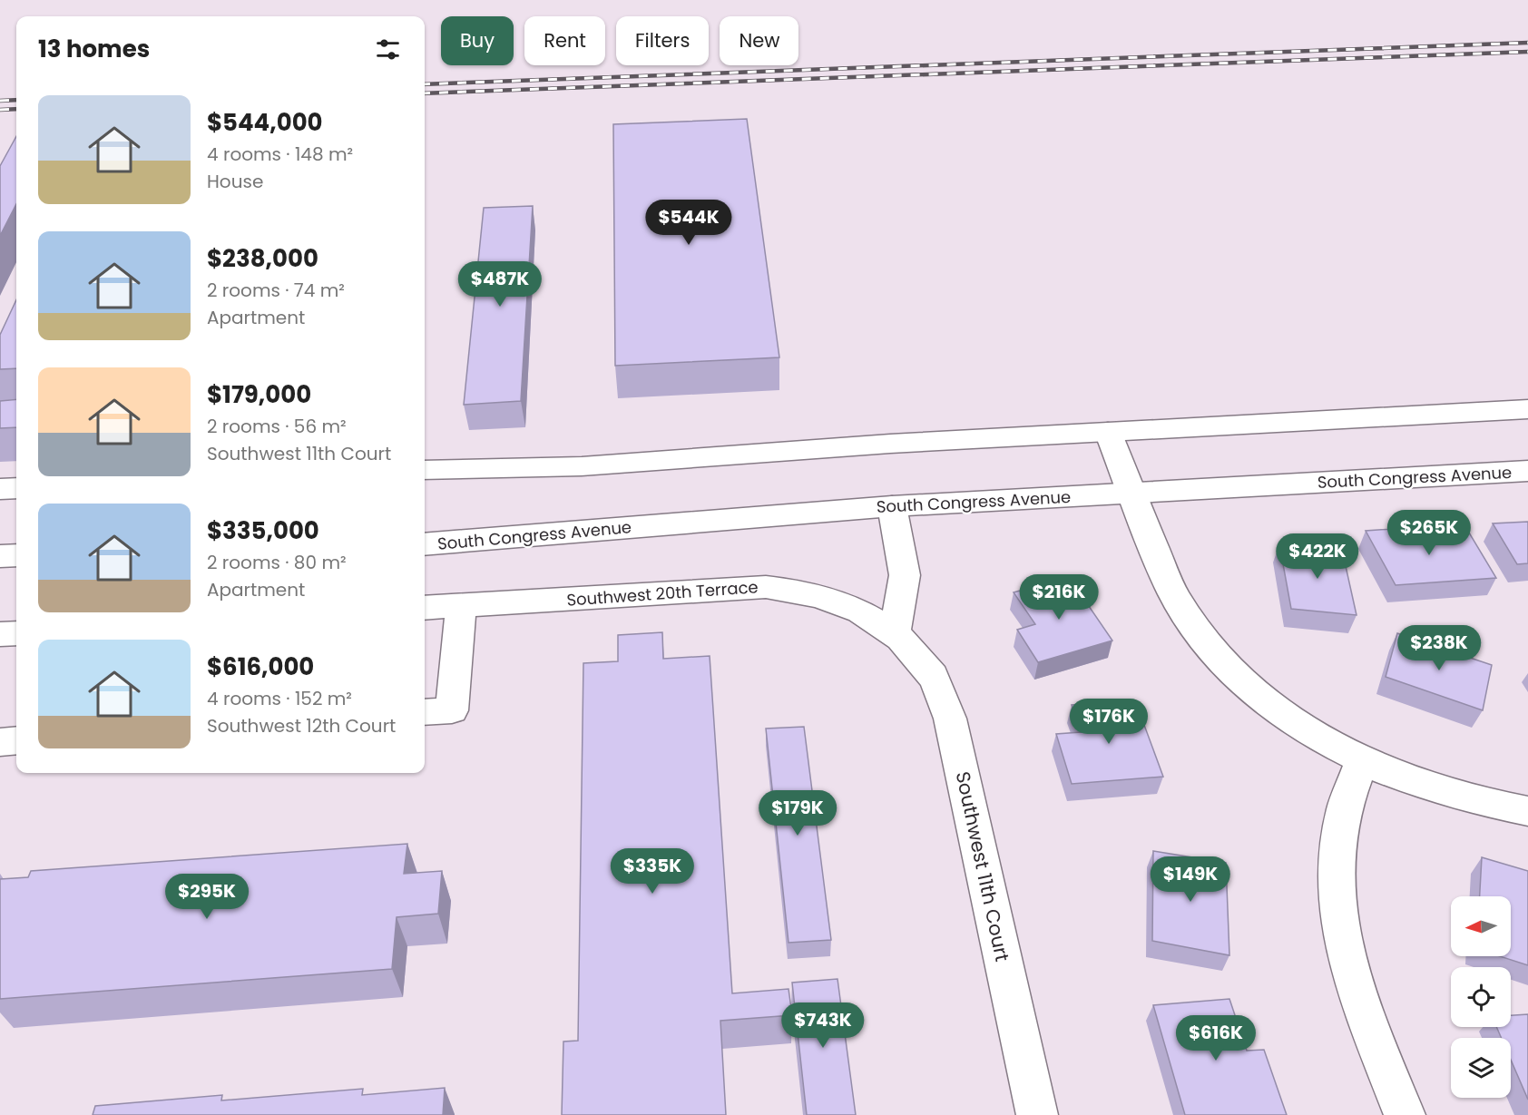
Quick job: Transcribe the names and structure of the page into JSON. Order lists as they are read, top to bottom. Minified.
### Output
{"streets":{"main road":["South Congress Avenue","Southwest 20th Terrace","Southwest 11th Court"]},"crossings":[["Southwest 20th Terrace","Southwest 11th Court"]],"north":"left","page":{"chip":["Buy","Rent","Filters","New"],"heading":"13 homes","list":[{"name":"$544,000","note":"4 rooms · 148 m² · House"},{"name":"$238,000","note":"2 rooms · 74 m² · Apartment"},{"name":"$179,000","note":"2 rooms · 56 m² · Southwest 11th Court"},{"name":"$335,000","note":"2 rooms · 80 m² · Apartment"},{"name":"$616,000","note":"4 rooms · 152 m² · Southwest 12th Court"}],"price":["$544K","$487K","$265K","$422K","$216K","$238K","$176K","$179K","$335K","$149K","$295K","$743K","$616K"]}}
